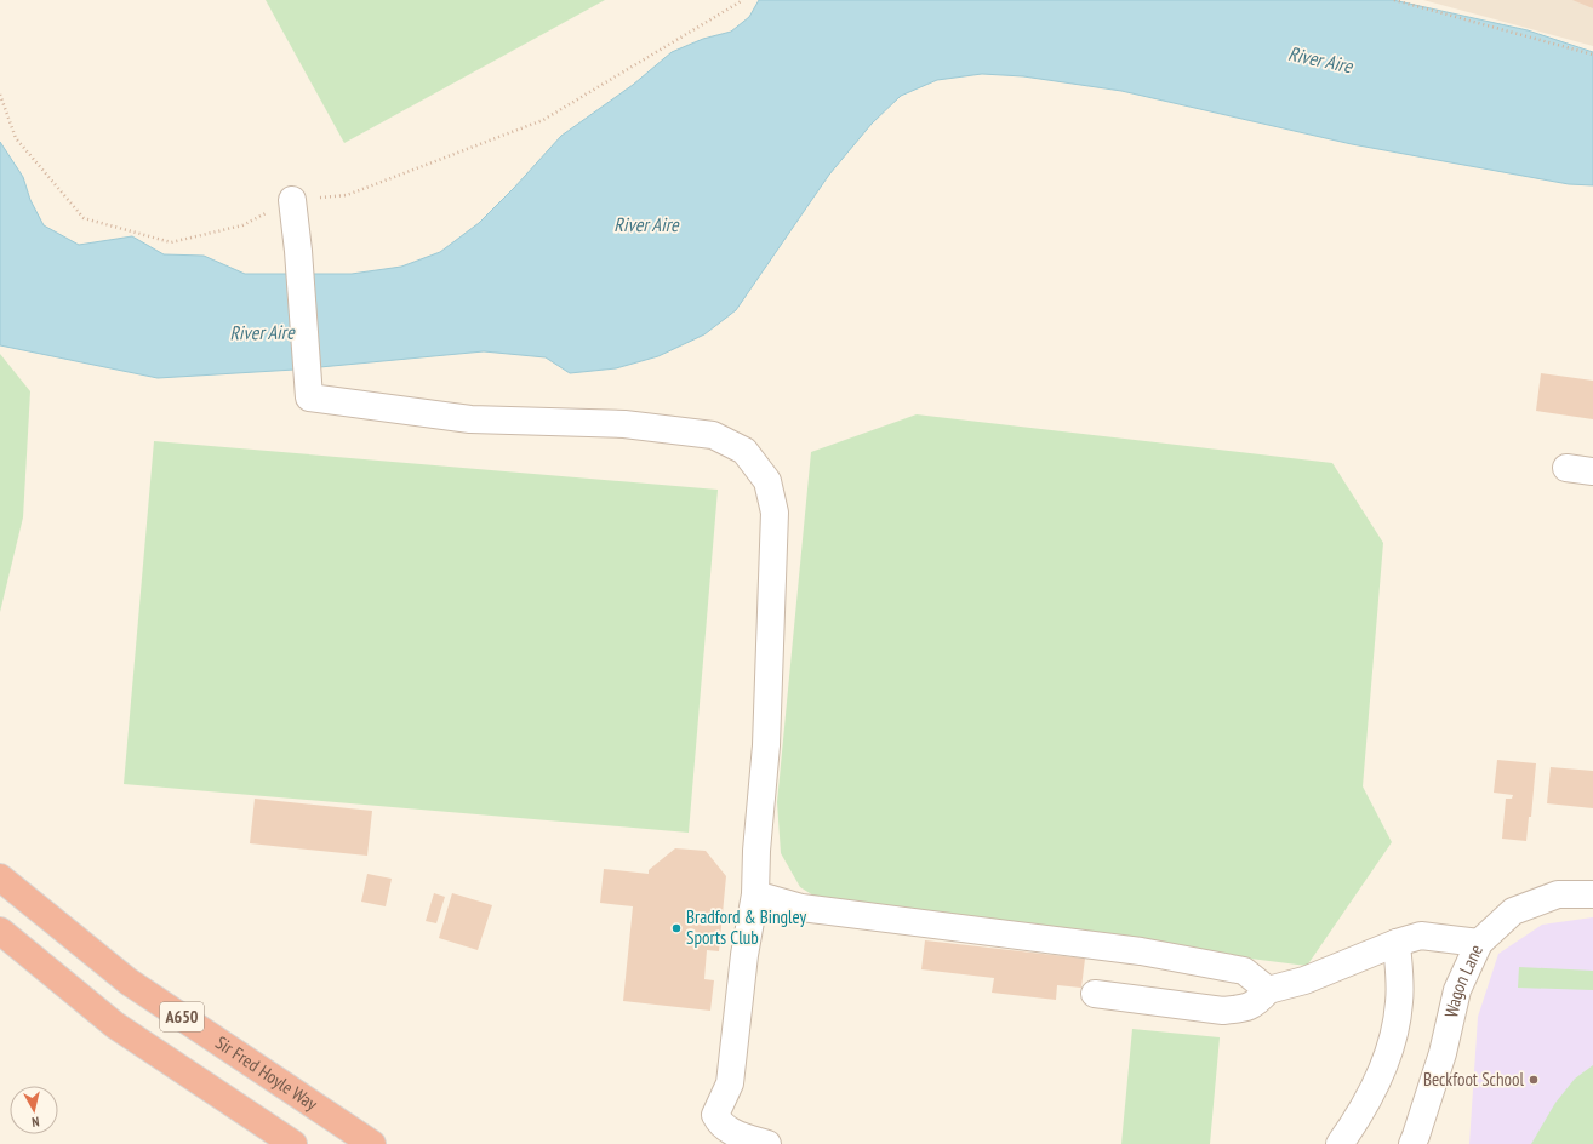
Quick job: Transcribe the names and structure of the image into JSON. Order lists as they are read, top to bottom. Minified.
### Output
{"streets":{"highway":["A650","Sir Fred Hoyle Way"],"street":["Wagon Lane"]},"water":["River Aire"],"places":["Bradford & Bingley Sports Club","Beckfoot School"],"north":"bottom"}
